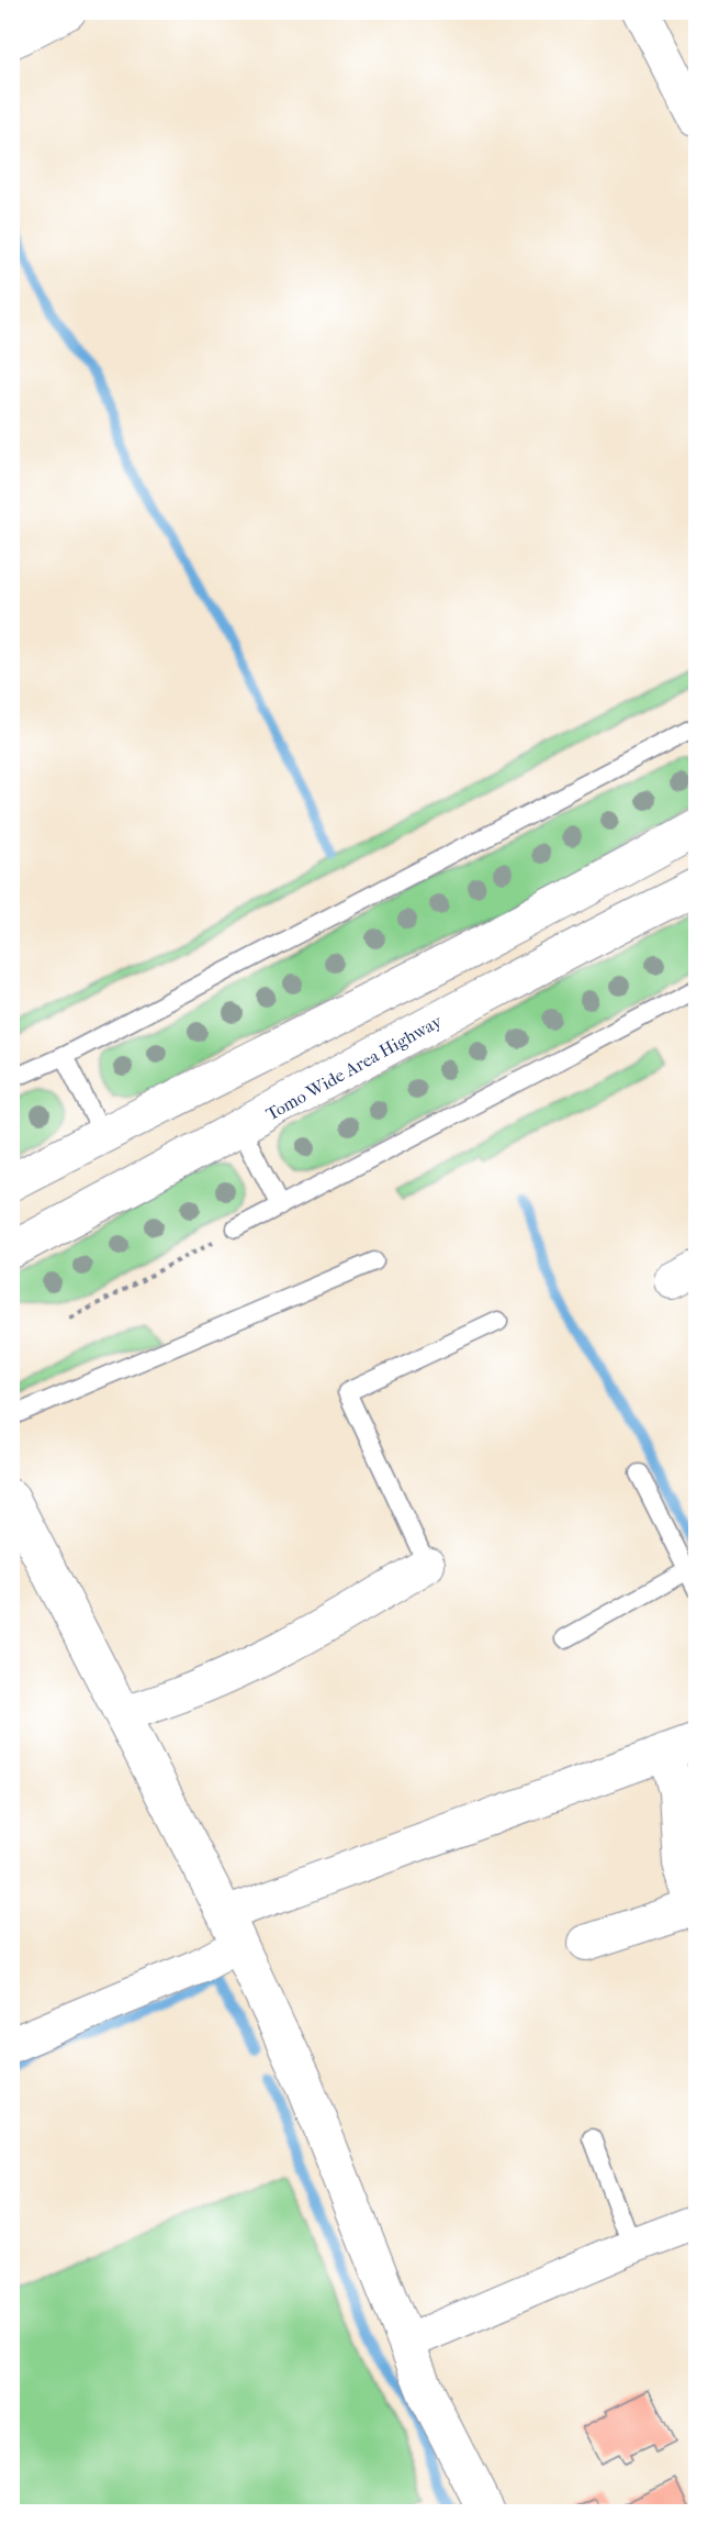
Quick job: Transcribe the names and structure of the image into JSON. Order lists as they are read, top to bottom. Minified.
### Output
{"streets":{"main road":["Tomo Wide Area Highway"]}}
